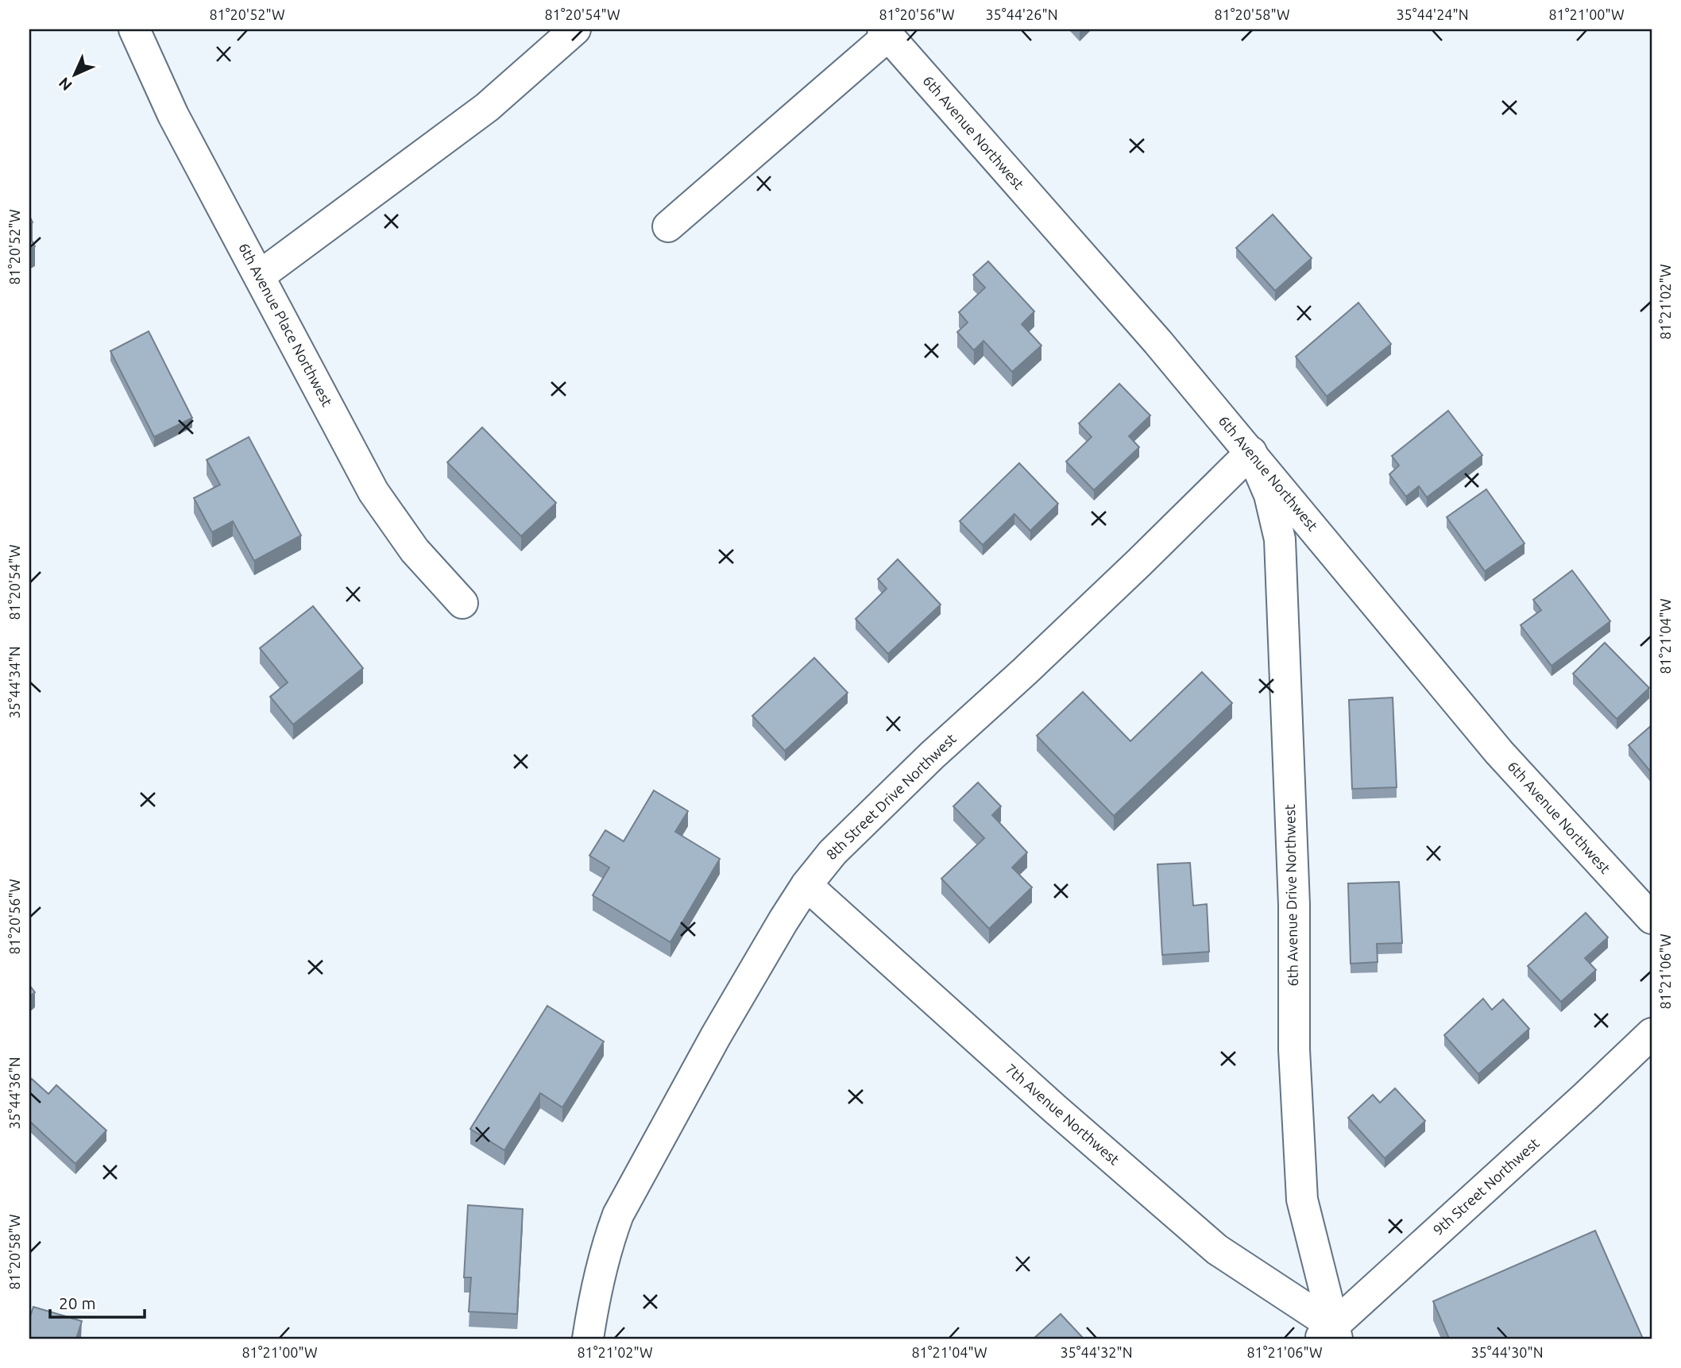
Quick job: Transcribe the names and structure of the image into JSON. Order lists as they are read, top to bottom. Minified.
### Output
{"streets":{"street":["6th Avenue Northwest","6th Avenue Place Northwest","8th Street Drive Northwest","6th Avenue Drive Northwest","7th Avenue Northwest","9th Street Northwest"]},"crossings":[["6th Avenue Northwest","8th Street Drive Northwest"],["6th Avenue Northwest","6th Avenue Drive Northwest"],["8th Street Drive Northwest","6th Avenue Drive Northwest"],["8th Street Drive Northwest","7th Avenue Northwest"],["6th Avenue Drive Northwest","7th Avenue Northwest"],["6th Avenue Drive Northwest","9th Street Northwest"],["7th Avenue Northwest","9th Street Northwest"]],"scale_bar":"20 m","north":"bottom left","coordinates":["81°20'52\"W","81°20'54\"W","81°20'56\"W","35°44'26\"N","81°20'58\"W","35°44'24\"N","81°21'00\"W","81°21'02\"W","81°21'04\"W","35°44'34\"N","81°21'06\"W","35°44'36\"N","35°44'32\"N","35°44'30\"N"]}
